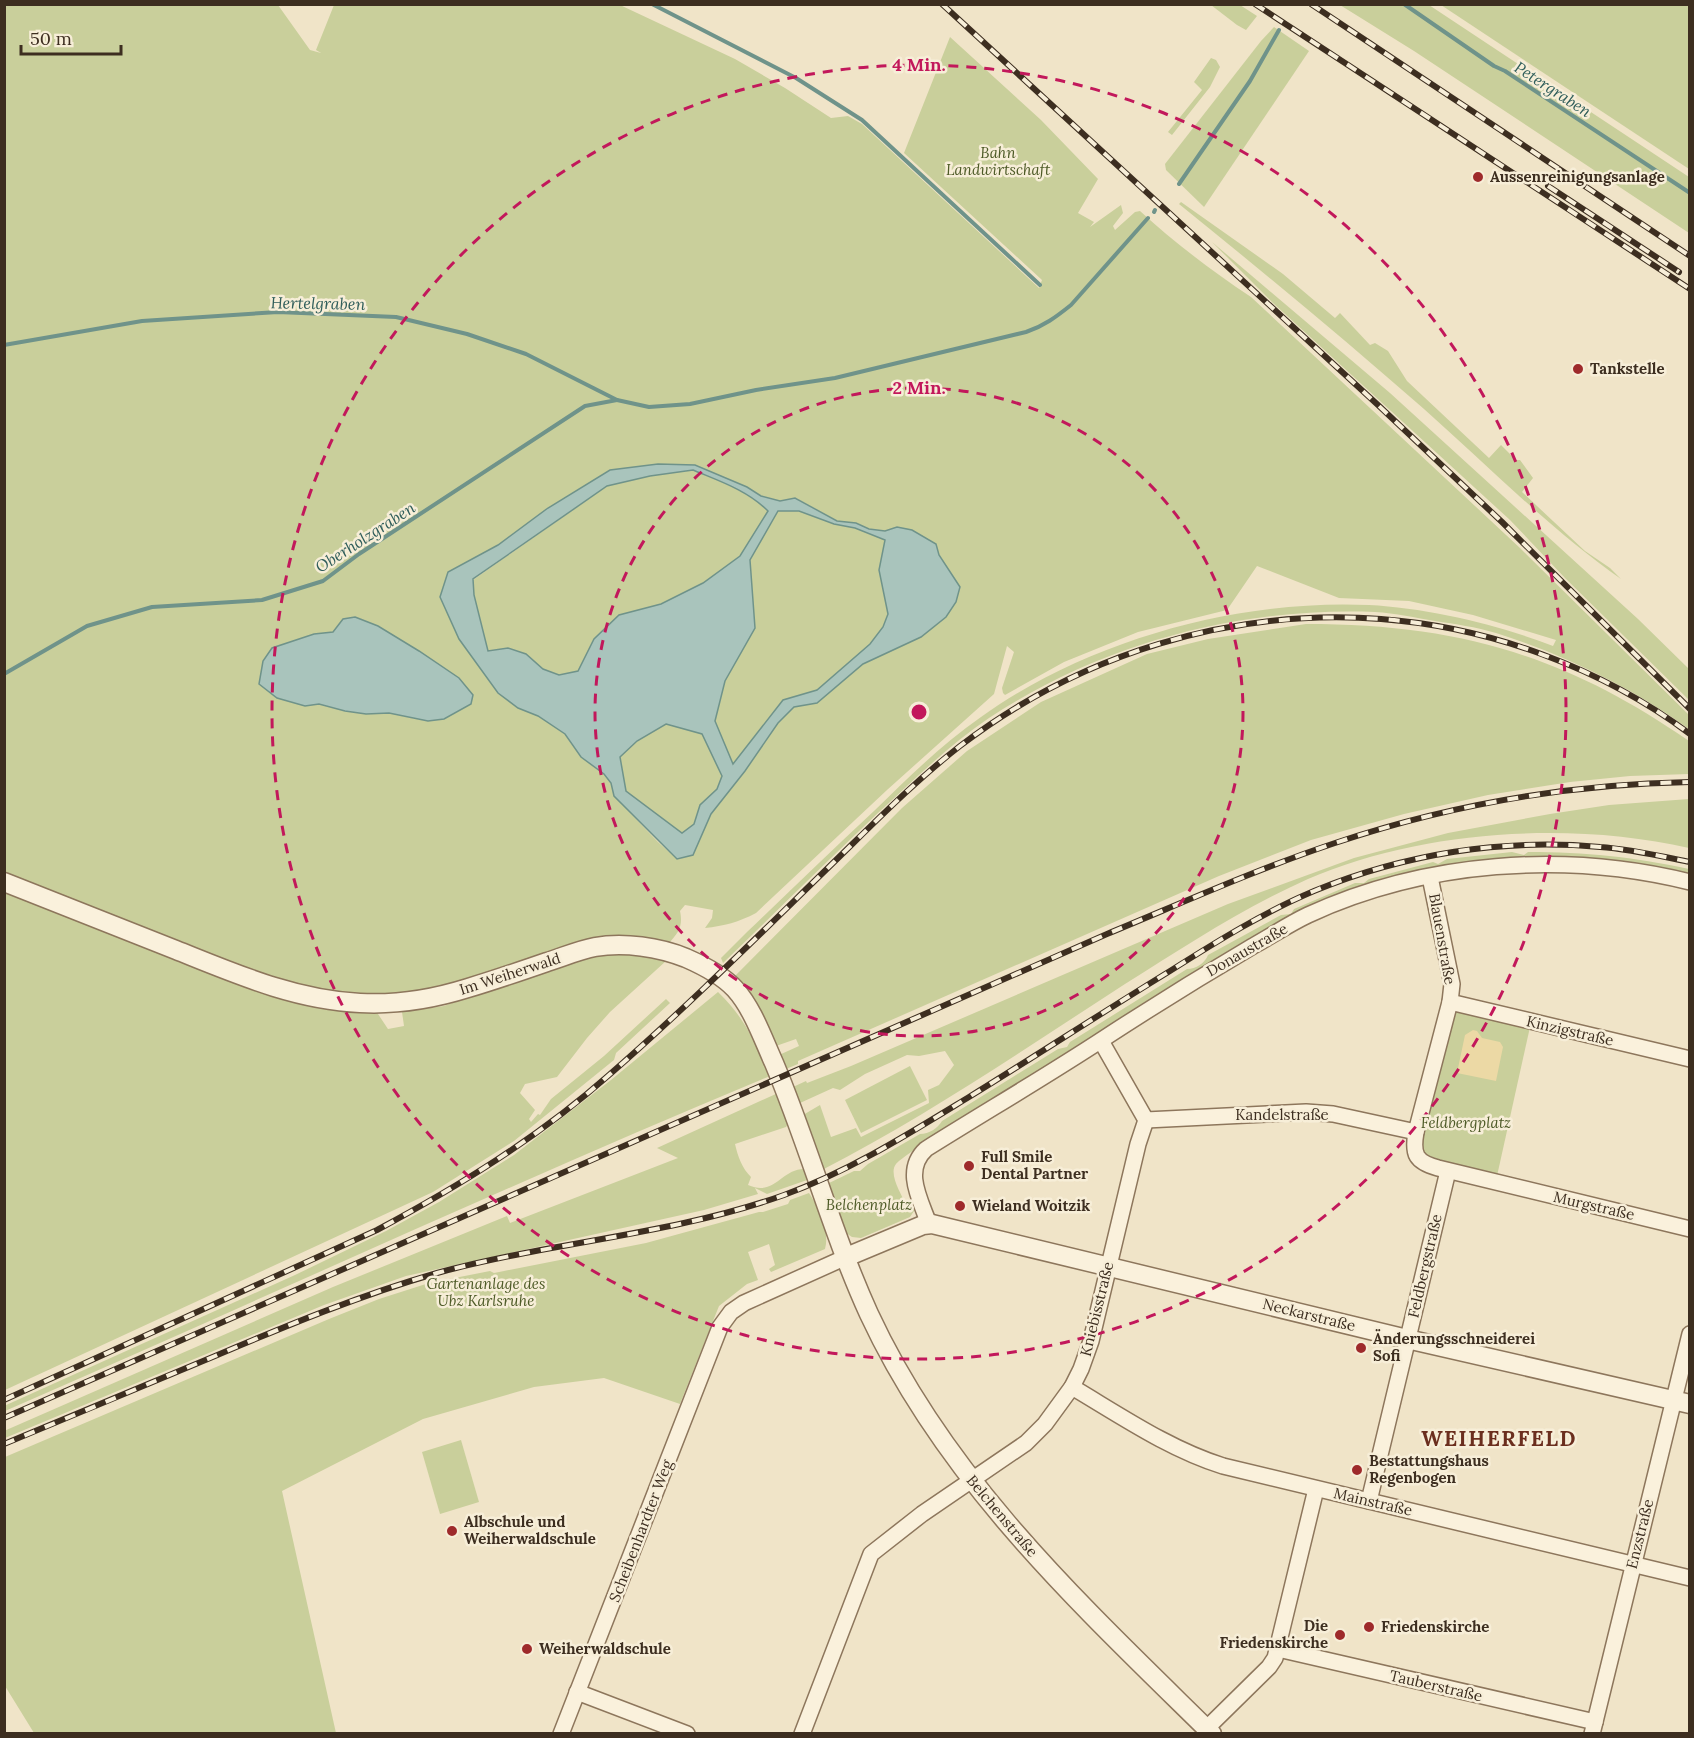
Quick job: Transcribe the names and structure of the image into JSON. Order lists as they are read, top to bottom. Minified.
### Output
{"streets":{"street":["Blauenstraße","Donaustraße","Im Weiherwald","Kinzigstraße","Kandelstraße","Murgstraße","Feldbergstraße","Kniebisstraße","Neckarstraße","Mainstraße","Belchenstraße","Scheibenhardter Weg","Enzstraße","Tauberstraße"]},"crossings":[["Blauenstraße","Donaustraße"],["Blauenstraße","Kinzigstraße"],["Donaustraße","Neckarstraße"],["Im Weiherwald","Belchenstraße"],["Im Weiherwald","Scheibenhardter Weg"],["Kandelstraße","Kniebisstraße"],["Murgstraße","Feldbergstraße"],["Feldbergstraße","Neckarstraße"],["Feldbergstraße","Mainstraße"],["Kniebisstraße","Neckarstraße"],["Kniebisstraße","Mainstraße"],["Kniebisstraße","Belchenstraße"],["Neckarstraße","Enzstraße"],["Mainstraße","Enzstraße"],["Belchenstraße","Scheibenhardter Weg"],["Enzstraße","Tauberstraße"]],"districts":["WEIHERFELD"],"water":["Petergraben","Hertelgraben","Oberholzgraben"],"parks":["Bahn Landwirtschaft","Feldbergplatz","Belchenplatz","Gartenanlage des Ubz Karlsruhe"],"places":["Aussenreinigungsanlage","Tankstelle","Full Smile Dental Partner","Wieland Woitzik","Änderungsschneiderei Sofi","Bestattungshaus Regenbogen","Albschule und Weiherwaldschule","Friedenskirche","Die Friedenskirche","Weiherwaldschule"],"scale_bar":"50 m","rings":["4 Min.","2 Min."]}
